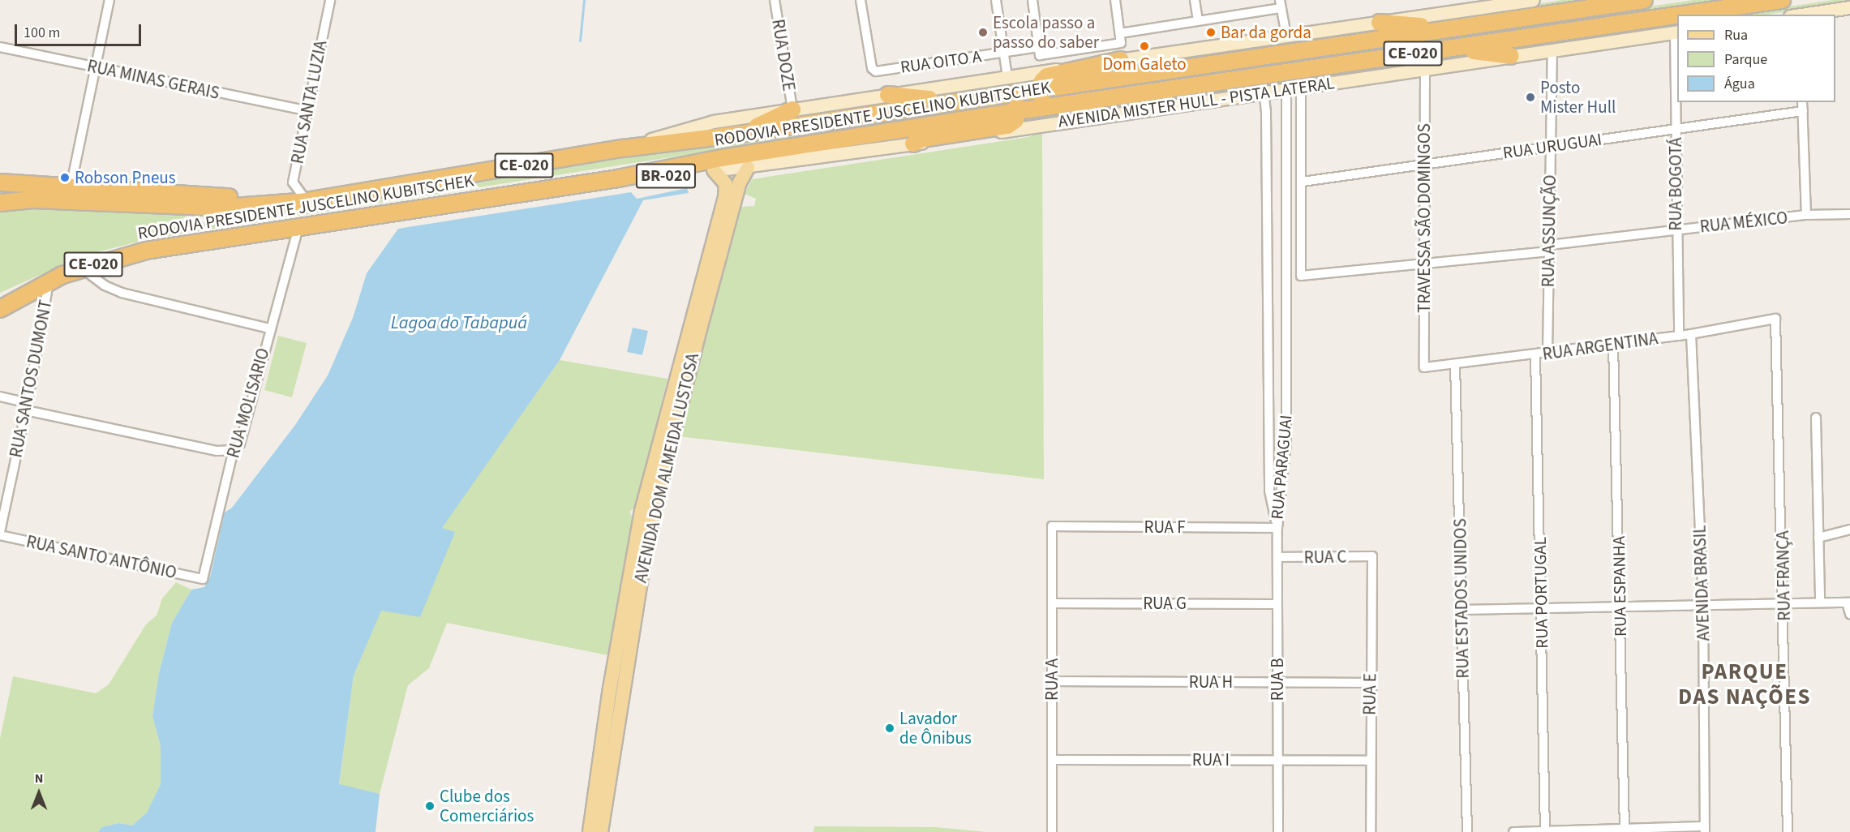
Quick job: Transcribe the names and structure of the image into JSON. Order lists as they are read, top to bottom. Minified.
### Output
{"streets":{"highway":["CE-020","RODOVIA PRESIDENTE JUSCELINO KUBITSCHEK","BR-020"],"main road":["AVENIDA MISTER HULL - PISTA LATERAL","AVENIDA DOM ALMEIDA LUSTOSA"],"street":["RUA DOZE","RUA OITO A","RUA MINAS GERAIS","RUA SANTA LUZIA","RUA URUGUAI","RUA BOGOTÁ","TRAVESSA SÃO DOMINGOS","RUA MÉXICO","RUA ASSUNÇÃO","RUA ARGENTINA","RUA SANTOS DUMONT","RUA MOLISARIO","RUA PARAGUAI","RUA F","RUA SANTO ANTÔNIO","RUA C","RUA FRANÇA","AVENIDA BRASIL","RUA ESPANHA","RUA PORTUGAL","RUA ESTADOS UNIDOS","RUA G","RUA A","RUA B","RUA H","RUA E","RUA I"]},"crossings":[["RUA MINAS GERAIS","RUA SANTA LUZIA"],["RUA SANTA LUZIA","RODOVIA PRESIDENTE JUSCELINO KUBITSCHEK"],["AVENIDA MISTER HULL - PISTA LATERAL","BR-020"],["AVENIDA MISTER HULL - PISTA LATERAL","RUA BOGOTÁ"],["AVENIDA MISTER HULL - PISTA LATERAL","TRAVESSA SÃO DOMINGOS"],["AVENIDA MISTER HULL - PISTA LATERAL","RUA ASSUNÇÃO"],["AVENIDA MISTER HULL - PISTA LATERAL","RUA PARAGUAI"],["AVENIDA MISTER HULL - PISTA LATERAL","AVENIDA DOM ALMEIDA LUSTOSA"],["RODOVIA PRESIDENTE JUSCELINO KUBITSCHEK","BR-020"],["RODOVIA PRESIDENTE JUSCELINO KUBITSCHEK","RUA SANTOS DUMONT"],["RODOVIA PRESIDENTE JUSCELINO KUBITSCHEK","RUA MOLISARIO"],["RUA URUGUAI","RUA BOGOTÁ"],["RUA URUGUAI","TRAVESSA SÃO DOMINGOS"],["RUA URUGUAI","RUA MÉXICO"],["RUA URUGUAI","RUA ASSUNÇÃO"],["RUA BOGOTÁ","RUA MÉXICO"],["RUA BOGOTÁ","RUA ARGENTINA"],["TRAVESSA SÃO DOMINGOS","RUA MÉXICO"],["TRAVESSA SÃO DOMINGOS","RUA ARGENTINA"],["RUA MÉXICO","RUA ASSUNÇÃO"],["RUA ASSUNÇÃO","RUA ARGENTINA"],["RUA ARGENTINA","RUA FRANÇA"],["RUA ARGENTINA","AVENIDA BRASIL"],["RUA ARGENTINA","RUA ESPANHA"],["RUA ARGENTINA","RUA PORTUGAL"],["RUA ARGENTINA","RUA ESTADOS UNIDOS"],["RUA SANTOS DUMONT","RUA SANTO ANTÔNIO"],["RUA MOLISARIO","RUA SANTO ANTÔNIO"],["RUA PARAGUAI","RUA F"],["RUA PARAGUAI","RUA B"],["RUA F","RUA A"],["RUA F","RUA B"],["RUA C","RUA B"],["RUA C","RUA E"],["RUA G","RUA A"],["RUA G","RUA B"],["RUA A","RUA H"],["RUA A","RUA I"],["RUA B","RUA H"],["RUA B","RUA I"],["RUA H","RUA E"],["RUA E","RUA I"]],"districts":["PARQUE DAS NAÇÕES"],"water":["Lagoa do Tabapuá"],"places":["Escola passo a passo do saber","Bar da gorda","Dom Galeto","Posto Mister Hull","Robson Pneus","Lavador de Ônibus","Clube dos Comerciários"],"legend":["Rua","Parque","Água"],"scale_bar":"100 m","north":"top"}
